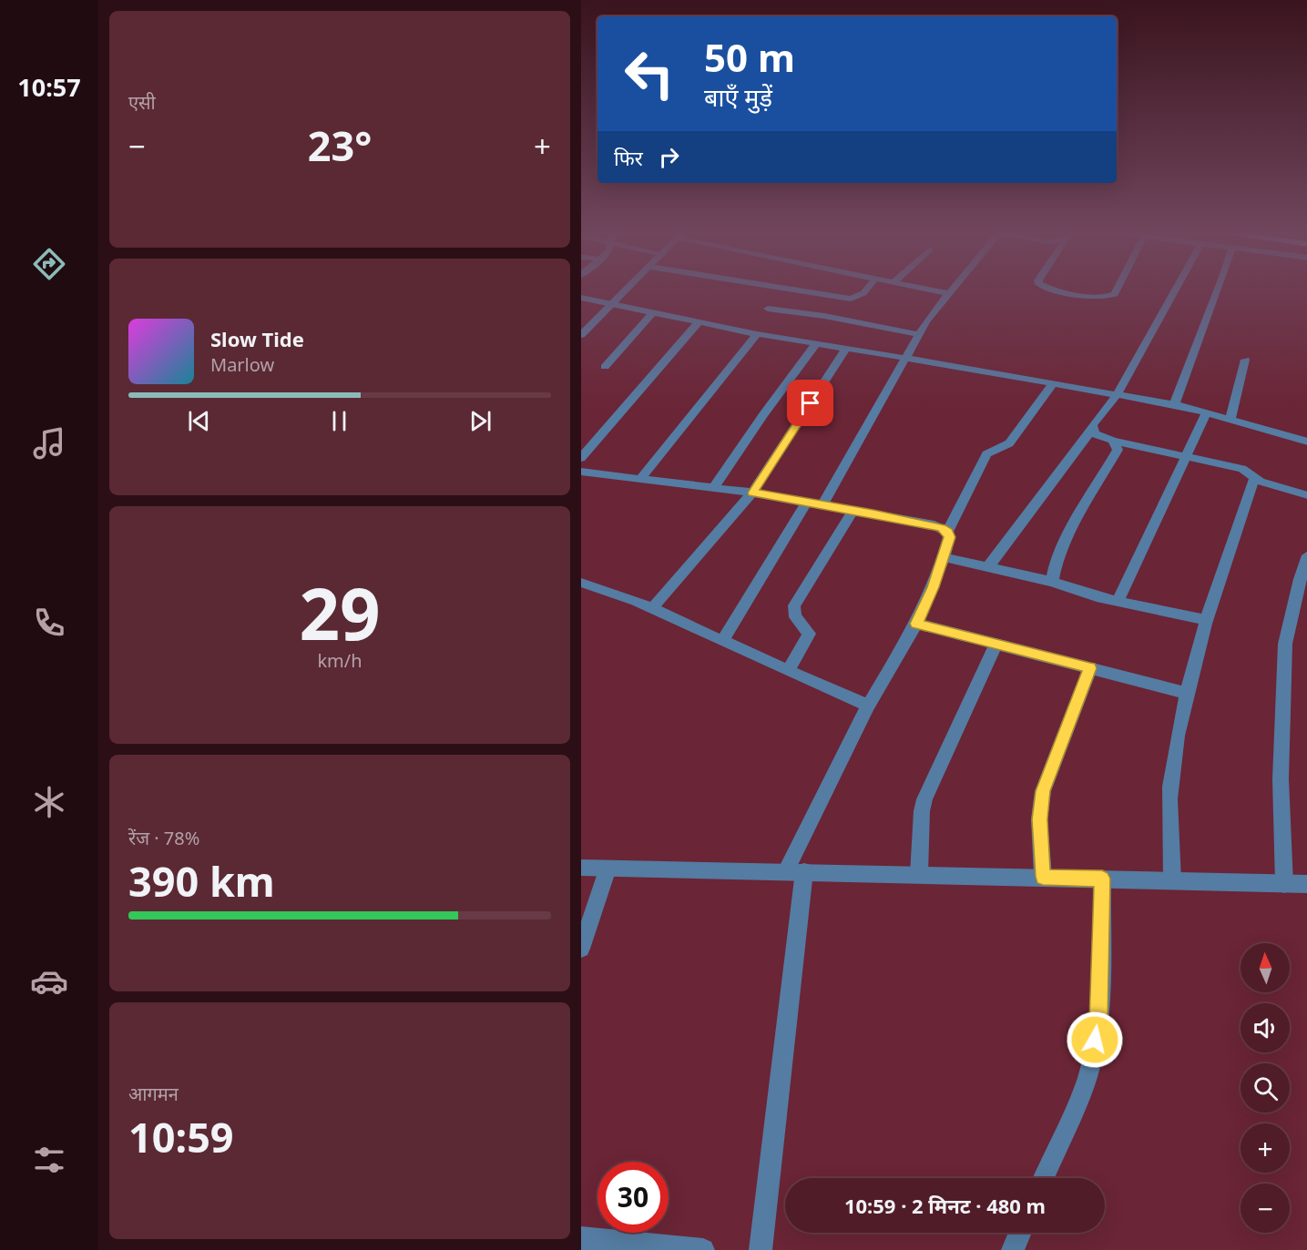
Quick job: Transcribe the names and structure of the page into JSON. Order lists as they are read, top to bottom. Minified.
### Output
{"north":"top","page":{"tabs":"10:57","tile":["एसी",["29","km/h"],["रेंज · 78%","390 km"],["आगमन","10:59"]],"turn":["50 m","बाएँ मुड़ें"],"heat":["−","23°","+"],"then":"फिर","song":["Slow Tide","Marlow"],"map_buttons":["+","−"],"limit":"30","trip":"10:59 · 2 मिनट · 480 m"}}
